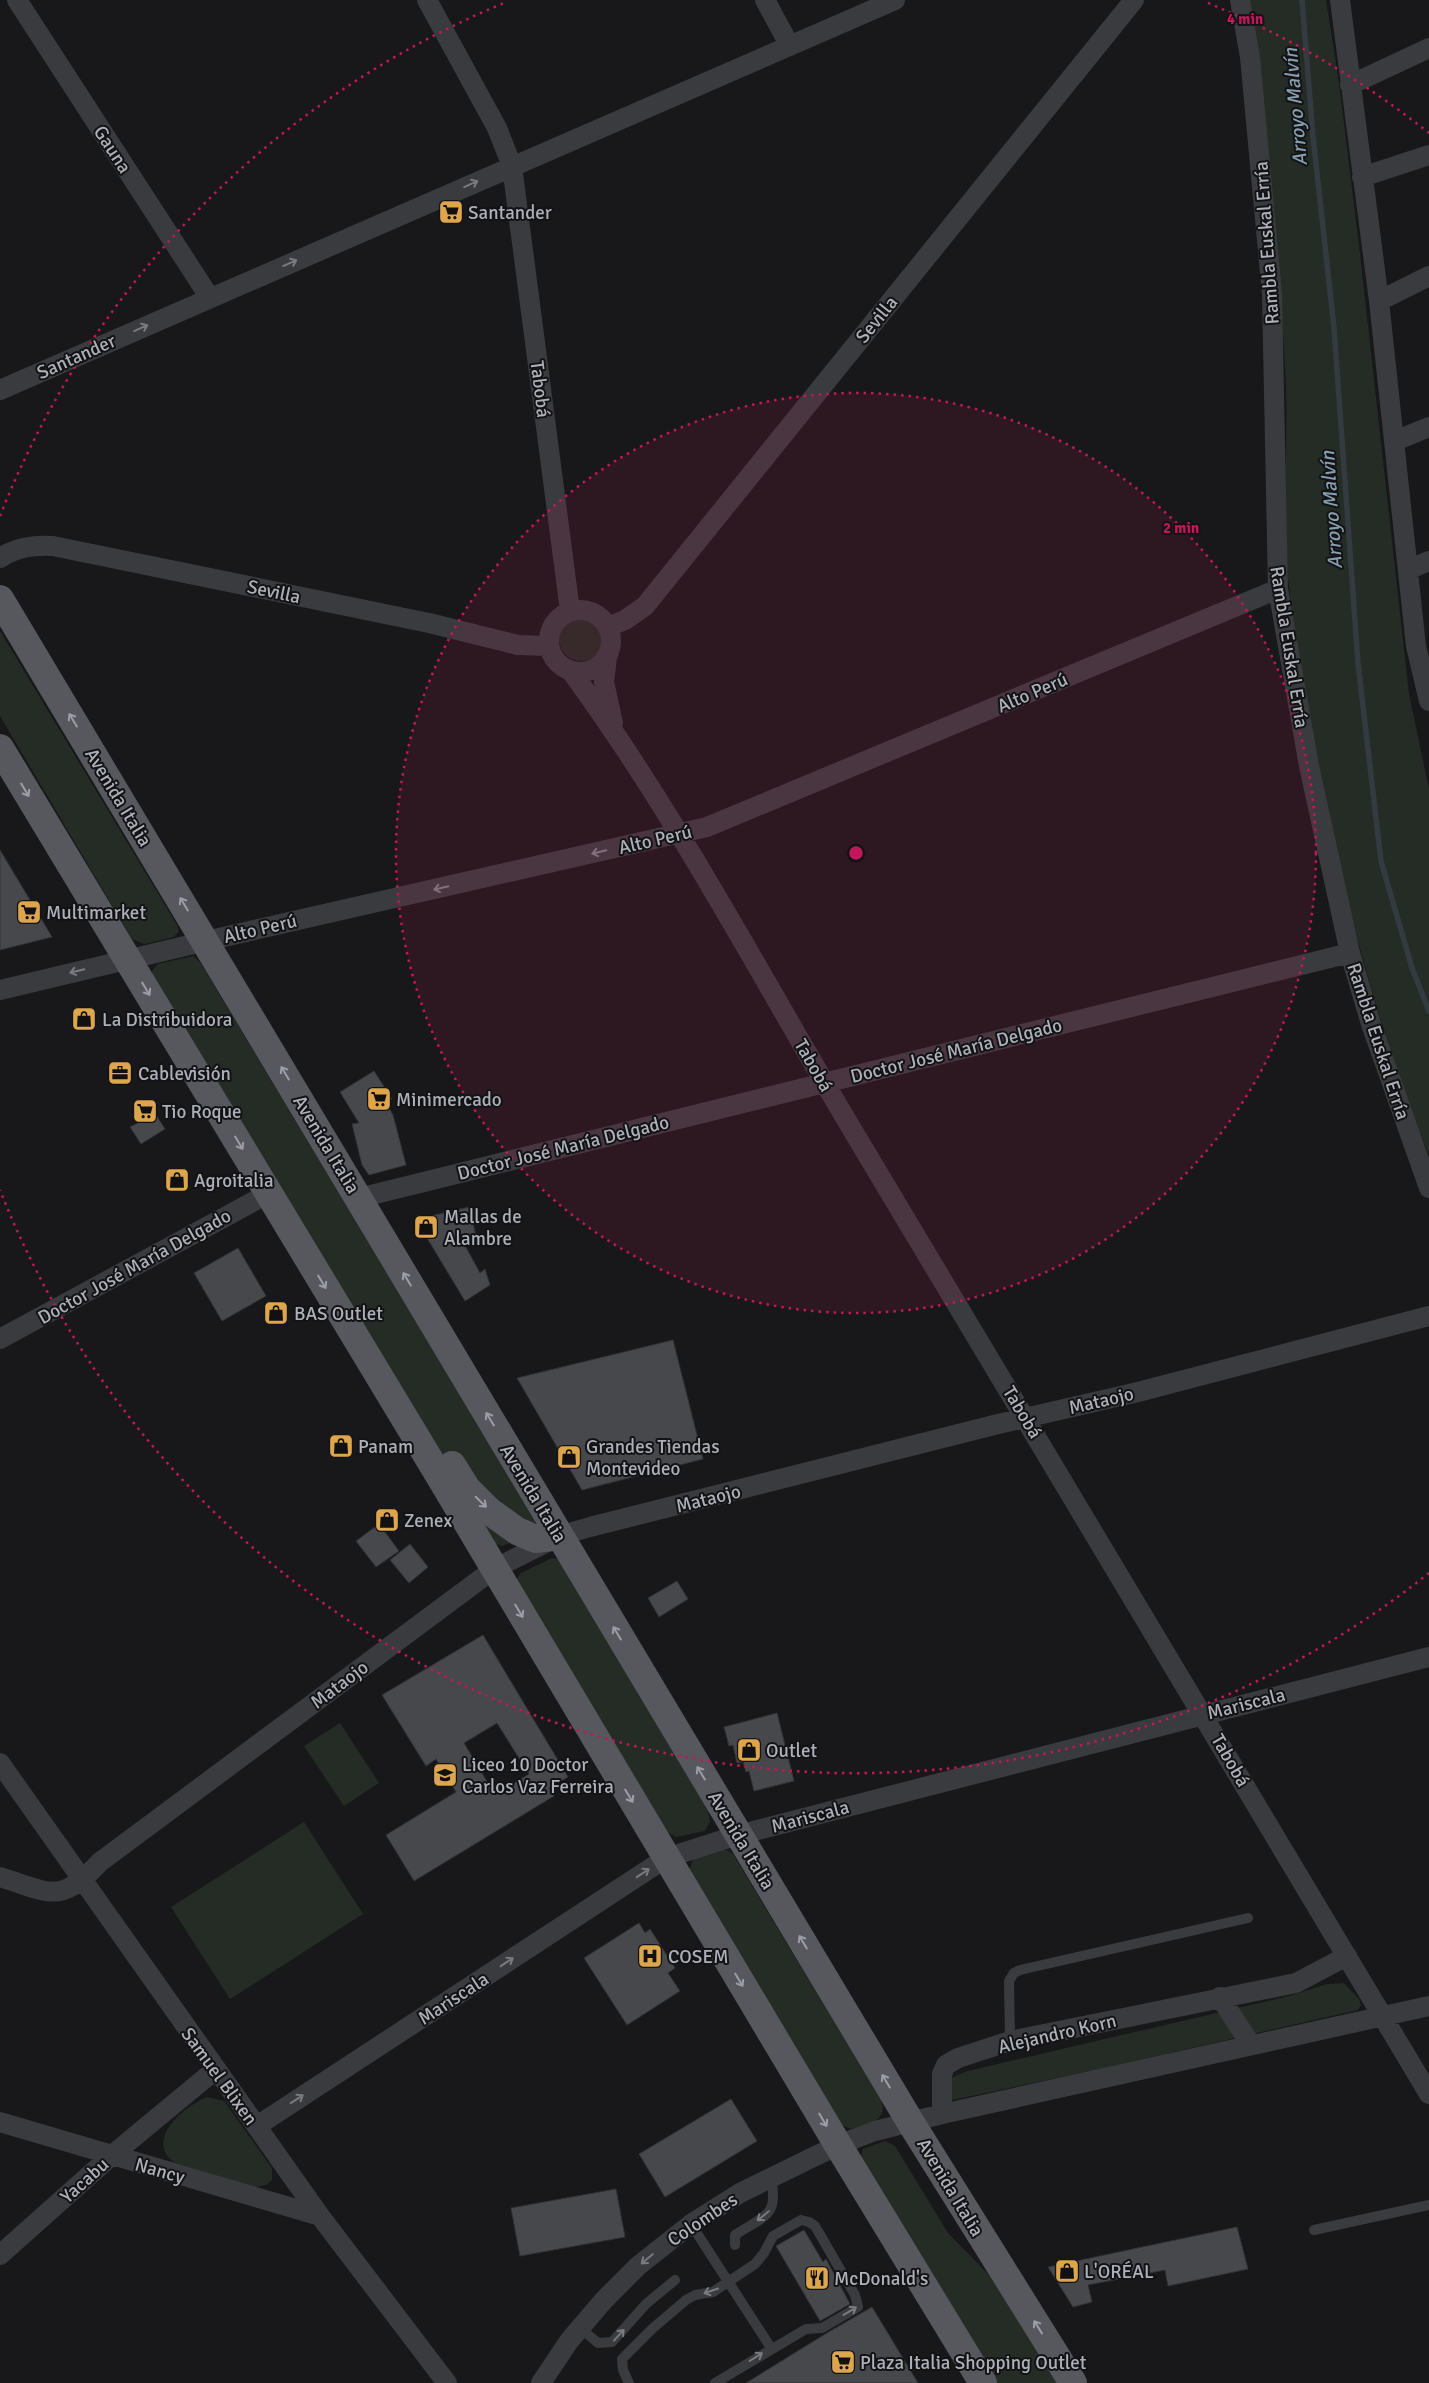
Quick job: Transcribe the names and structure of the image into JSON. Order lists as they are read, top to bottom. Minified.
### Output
{"streets":{"main road":["Avenida Italia"],"street":["Gauna","Rambla Euskal Erría","Sevilla","Santander","Tabobá","Alto Perú","Doctor José María Delgado","Mataojo","Mariscala","Alejandro Korn","Samuel Blixen","Nancy","Yacabu","Colombes"]},"crossings":[["Gauna","Santander"],["Rambla Euskal Erría","Alto Perú"],["Rambla Euskal Erría","Doctor José María Delgado"],["Sevilla","Tabobá"],["Santander","Tabobá"],["Tabobá","Alto Perú"],["Tabobá","Doctor José María Delgado"],["Tabobá","Mataojo"],["Tabobá","Mariscala"],["Tabobá","Alejandro Korn"],["Alto Perú","Avenida Italia"],["Avenida Italia","Doctor José María Delgado"],["Avenida Italia","Mataojo"],["Avenida Italia","Mariscala"],["Avenida Italia","Colombes"],["Mataojo","Samuel Blixen"],["Mariscala","Samuel Blixen"],["Samuel Blixen","Nancy"],["Samuel Blixen","Yacabu"],["Nancy","Yacabu"]],"one_way":["Santander","Alto Perú","Mariscala"],"water":["Arroyo Malvín"],"places":{"supermarket":["Santander","Multimarket","Minimercado","Tio Roque","Plaza Italia Shopping Outlet"],"shop":["La Distribuidora","Agroitalia","Mallas de Alambre","BAS Outlet","Panam","Grandes Tiendas Montevideo","Zenex","Outlet","L'ORÉAL"],"office":["Cablevisión"],"school or university":["Liceo 10 Doctor Carlos Vaz Ferreira"],"hospital":["COSEM"],"restaurant":["McDonald's"]},"rings":["4 min","2 min"]}
